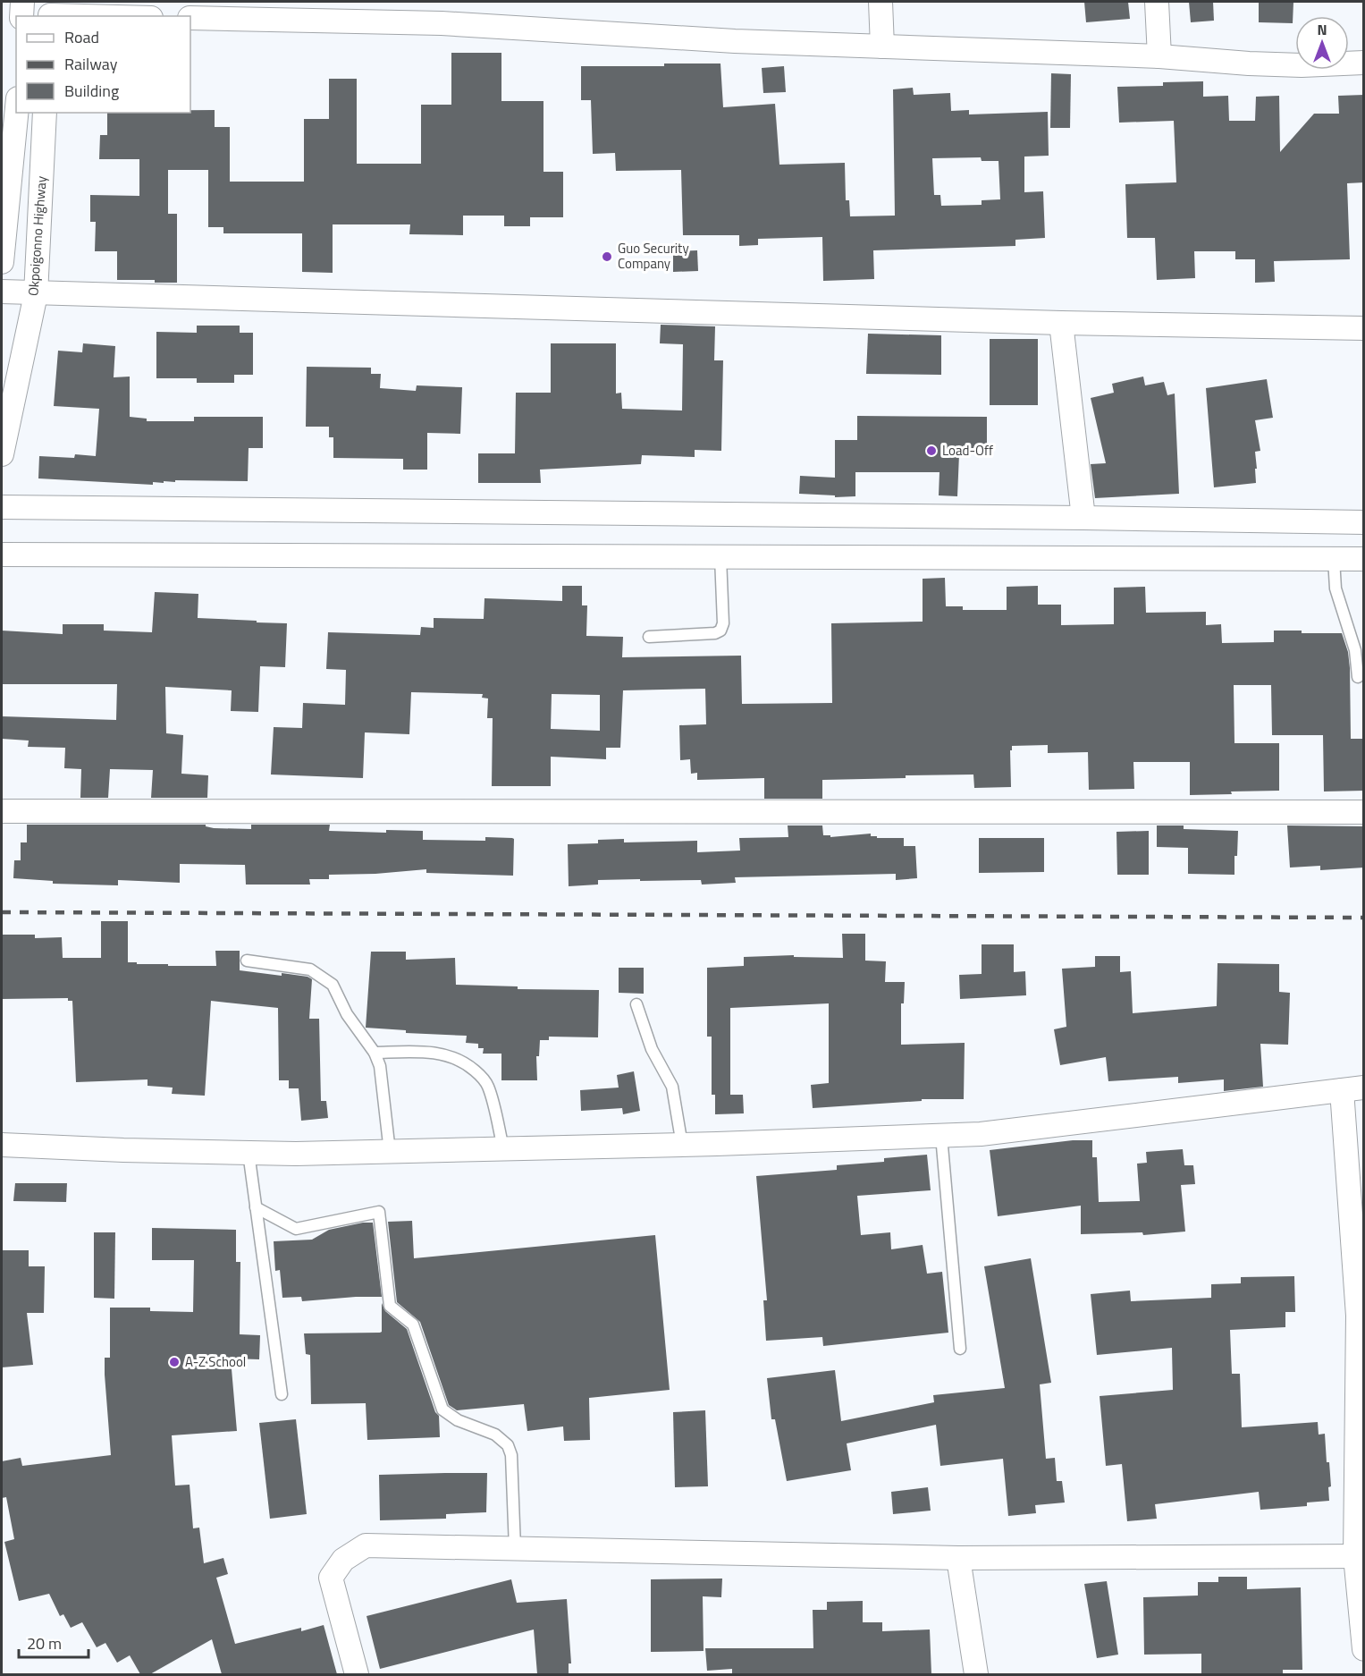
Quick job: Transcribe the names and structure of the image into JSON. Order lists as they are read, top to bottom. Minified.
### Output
{"streets":{"street":["Okpoigonno Highway"]},"places":["Guo Security Company","Load-Off","A-Z School"],"legend":["Road","Railway","Building"],"scale_bar":"20 m","north":"top"}
